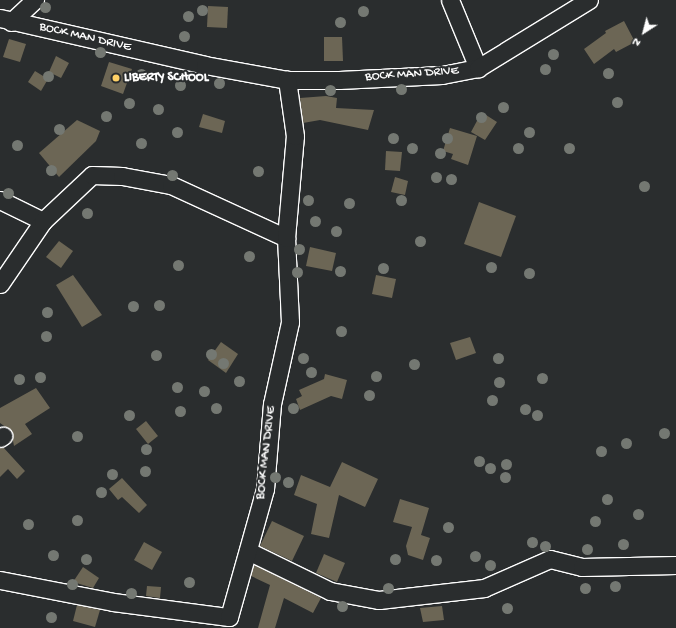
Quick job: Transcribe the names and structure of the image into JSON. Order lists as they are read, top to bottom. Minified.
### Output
{"streets":{"street":["BOCK MAN DRIVE"]},"places":["LIBERTY SCHOOL"],"north":"bottom left"}
